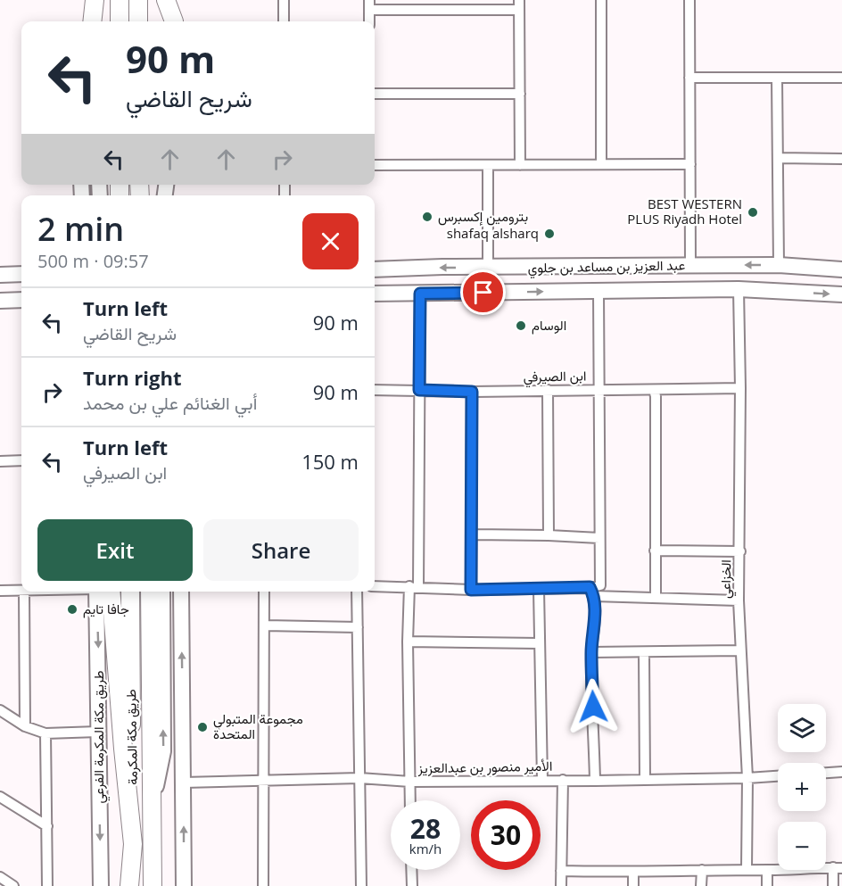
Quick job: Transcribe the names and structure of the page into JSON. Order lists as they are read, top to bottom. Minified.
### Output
{"streets":{"highway":["طريق مكة المكرمة"],"main road":["عبد العزيز بن مساعد بن جلوي","طريق مكة المكرمة الفرعي"],"street":["ابن الصيرفي","الخزاعي","الأمير منصور بن عبدالعزيز"]},"crossings":[["عبد العزيز بن مساعد بن جلوي","الخزاعي"],["ابن الصيرفي","الخزاعي"],["الخزاعي","الأمير منصور بن عبدالعزيز"]],"places":["BEST WESTERN PLUS Riyadh Hotel","بترومين إكسبرس","shafaq alsharq","الوسام","جافا تايم","مجموعة المتبولي المتحدة"],"page":{"turn":["90 m","شريح القاضي"],"heading":["2 min","500 m · 09:57"],"list":[{"name":"Turn left","note":"شريح القاضي","value":"90 m"},{"name":"Turn right","note":"أبي الغنائم علي بن محمد","value":"90 m"},{"name":"Turn left","note":"ابن الصيرفي","value":"150 m"}],"buttons":["Exit","Share"],"map_buttons":["+","−"],"speed":"28 km/h","limit":"30"}}
